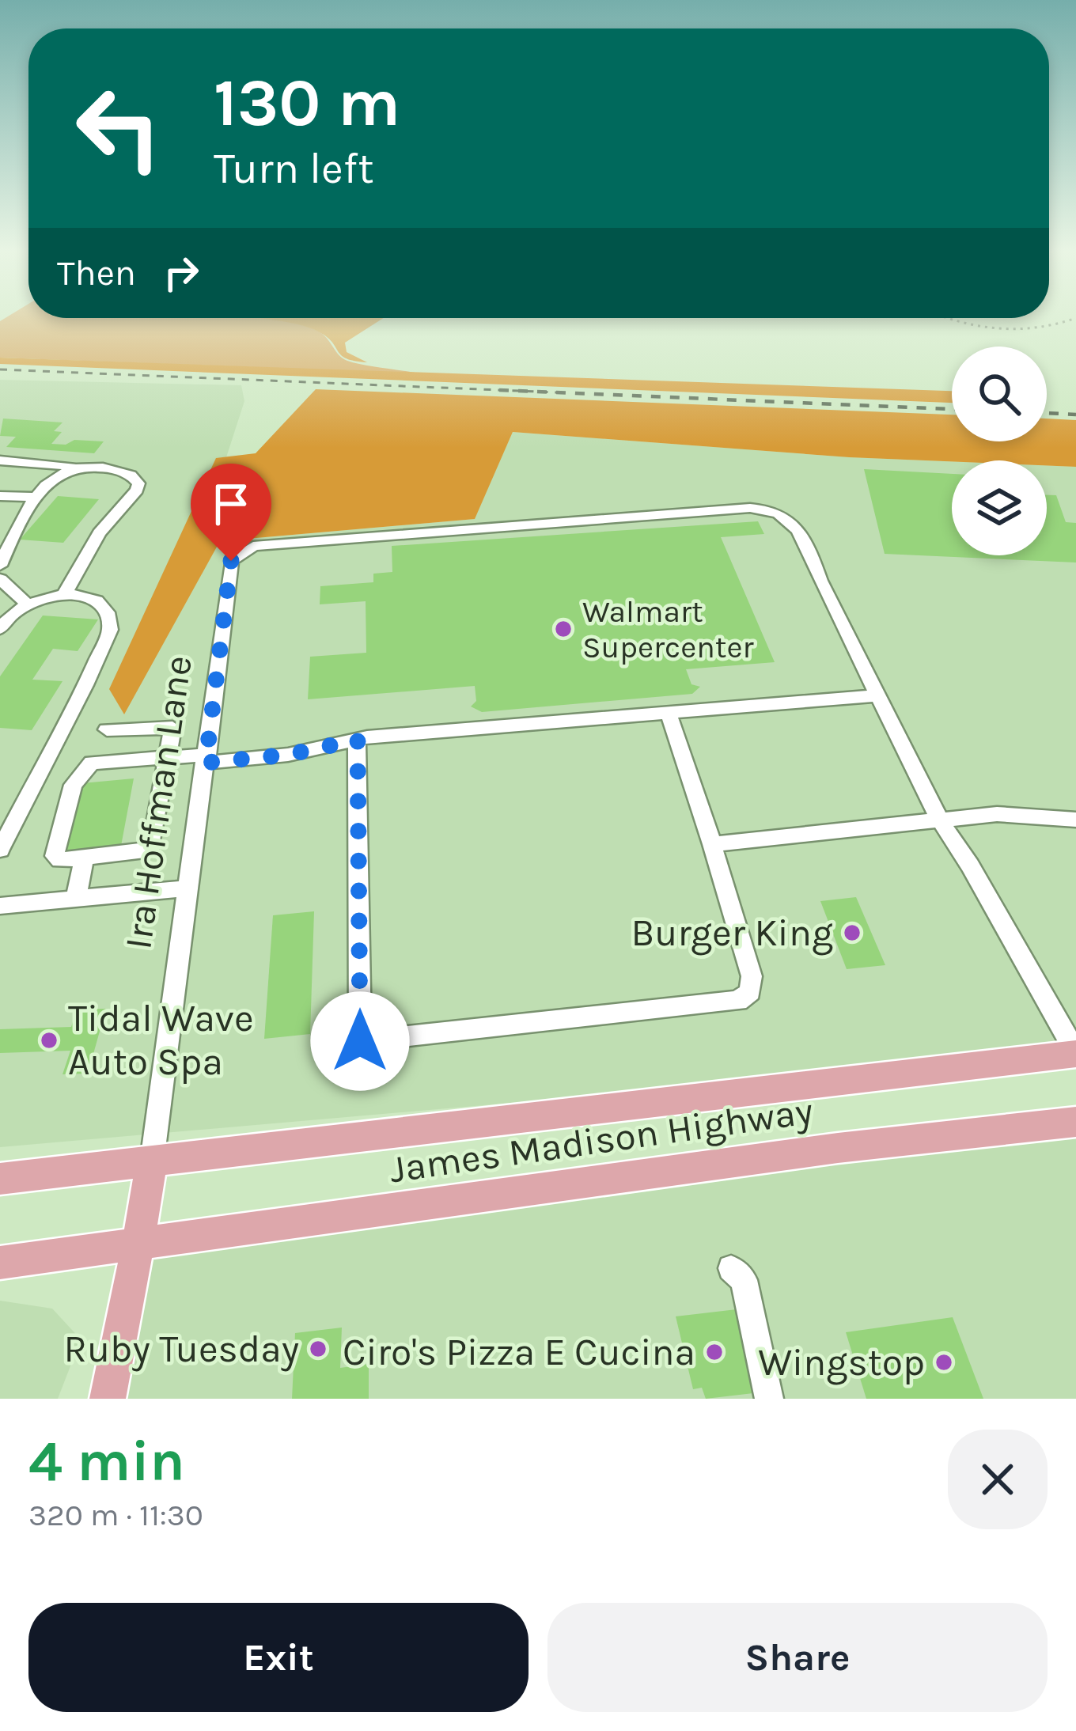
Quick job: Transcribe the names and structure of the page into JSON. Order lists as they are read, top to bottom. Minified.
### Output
{"streets":{"main road":["Ira Hoffman Lane","James Madison Highway"]},"crossings":[["Ira Hoffman Lane","James Madison Highway"]],"places":["Walmart Supercenter","Burger King","Tidal Wave Auto Spa","Ruby Tuesday","Ciro's Pizza E Cucina","Wingstop"],"page":{"turn":["130 m","Turn left"],"then":"Then","heading":["4 min","320 m · 11:30"],"buttons":["Exit","Share"]}}
